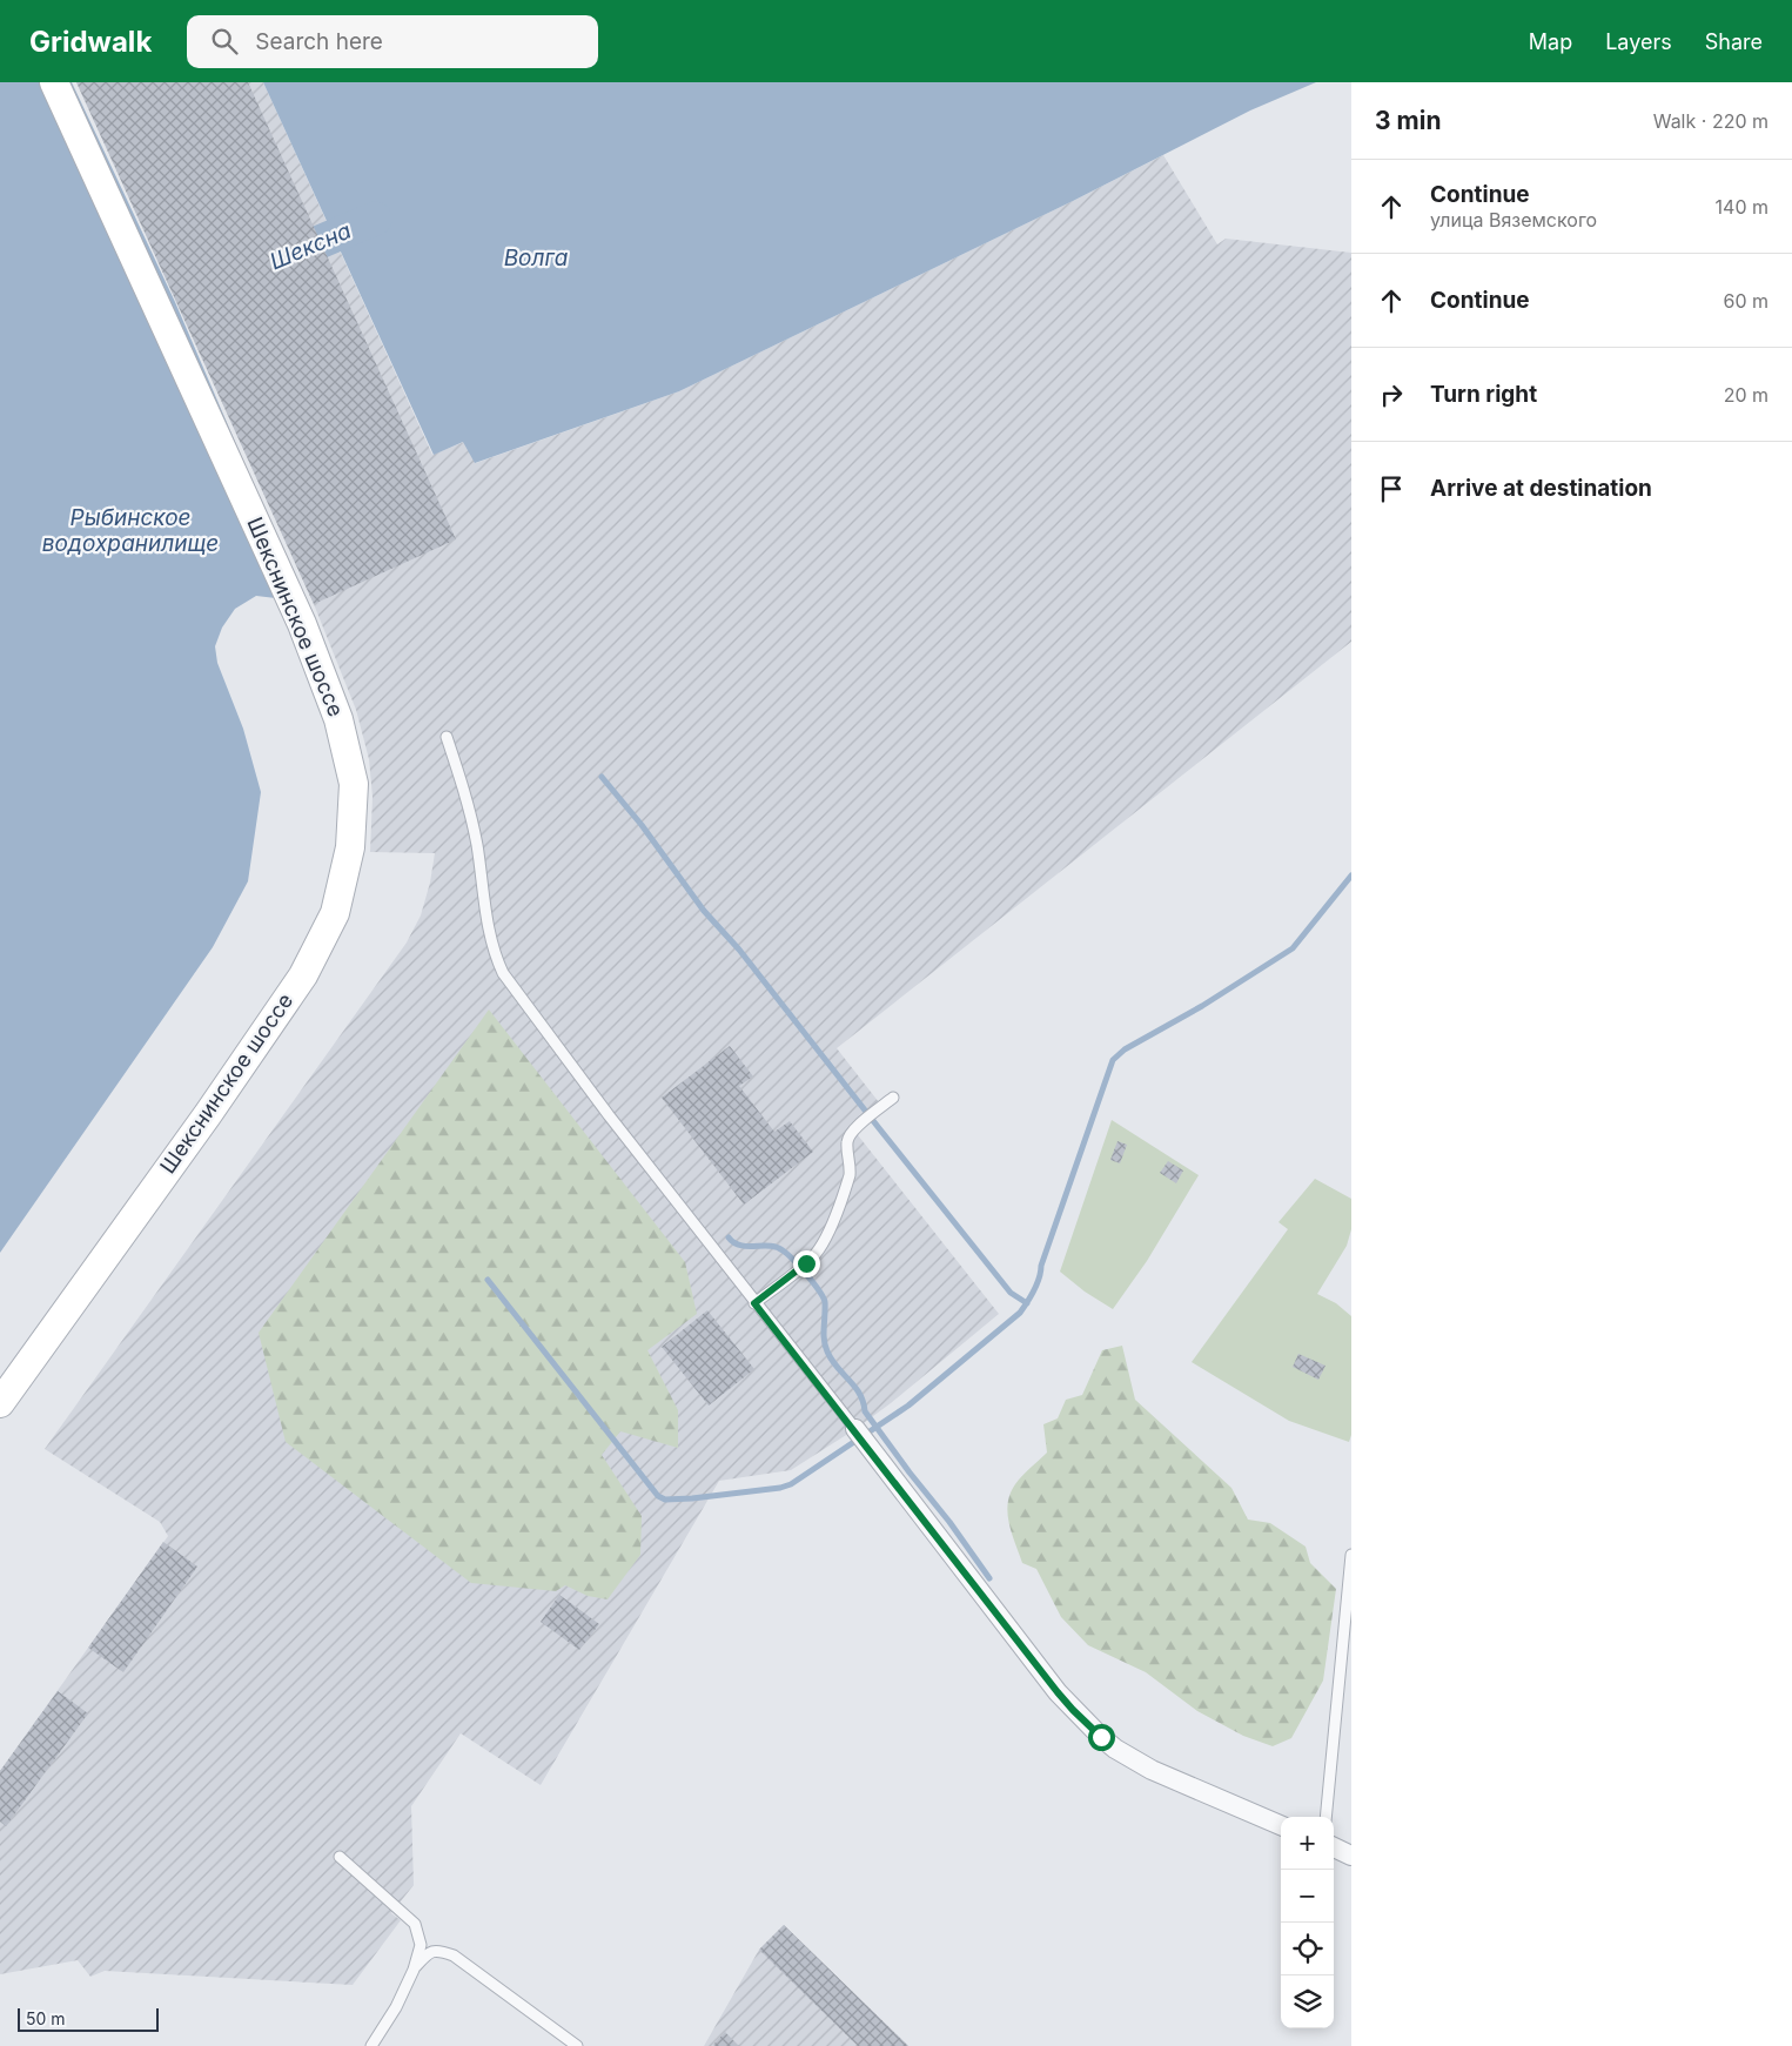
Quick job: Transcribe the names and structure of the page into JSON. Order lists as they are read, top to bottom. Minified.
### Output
{"streets":{"main road":["Шекснинское шоссе"]},"water":["Шексна","Волга","Рыбинское водохранилище"],"scale_bar":"50 m","page":{"header":"Gridwalk","search":"Search here","nav":["Map","Layers","Share"],"heading":["3 min","Walk · 220 m"],"list":[["Continue","улица Вяземского","140 m"],["Continue","60 m"],["Turn right","20 m"],"Arrive at destination"],"map_buttons":["+","−"],"scale":"50 m"}}
